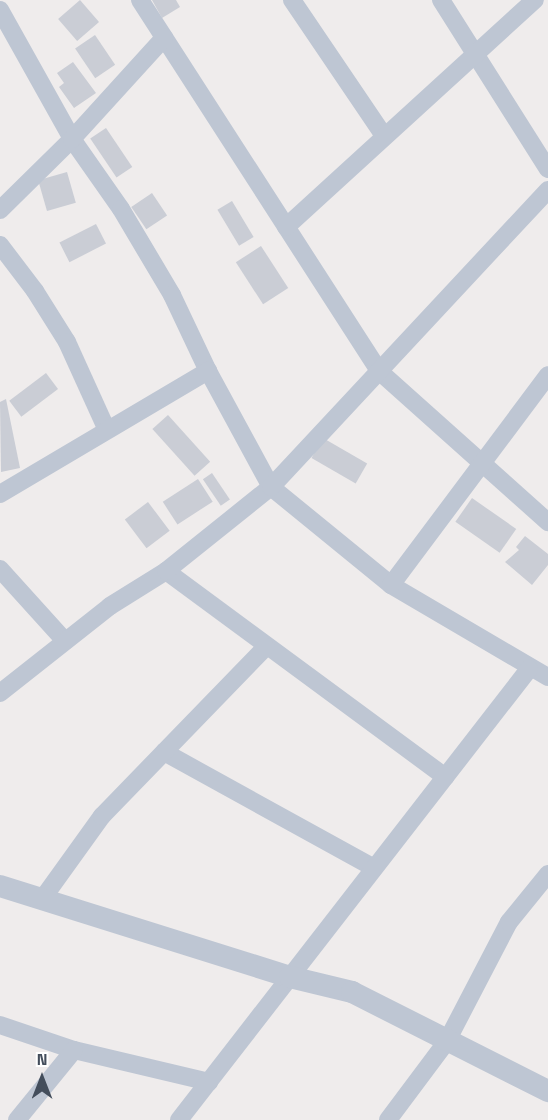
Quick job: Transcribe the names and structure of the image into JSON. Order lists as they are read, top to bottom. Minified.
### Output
{"north":"top"}
